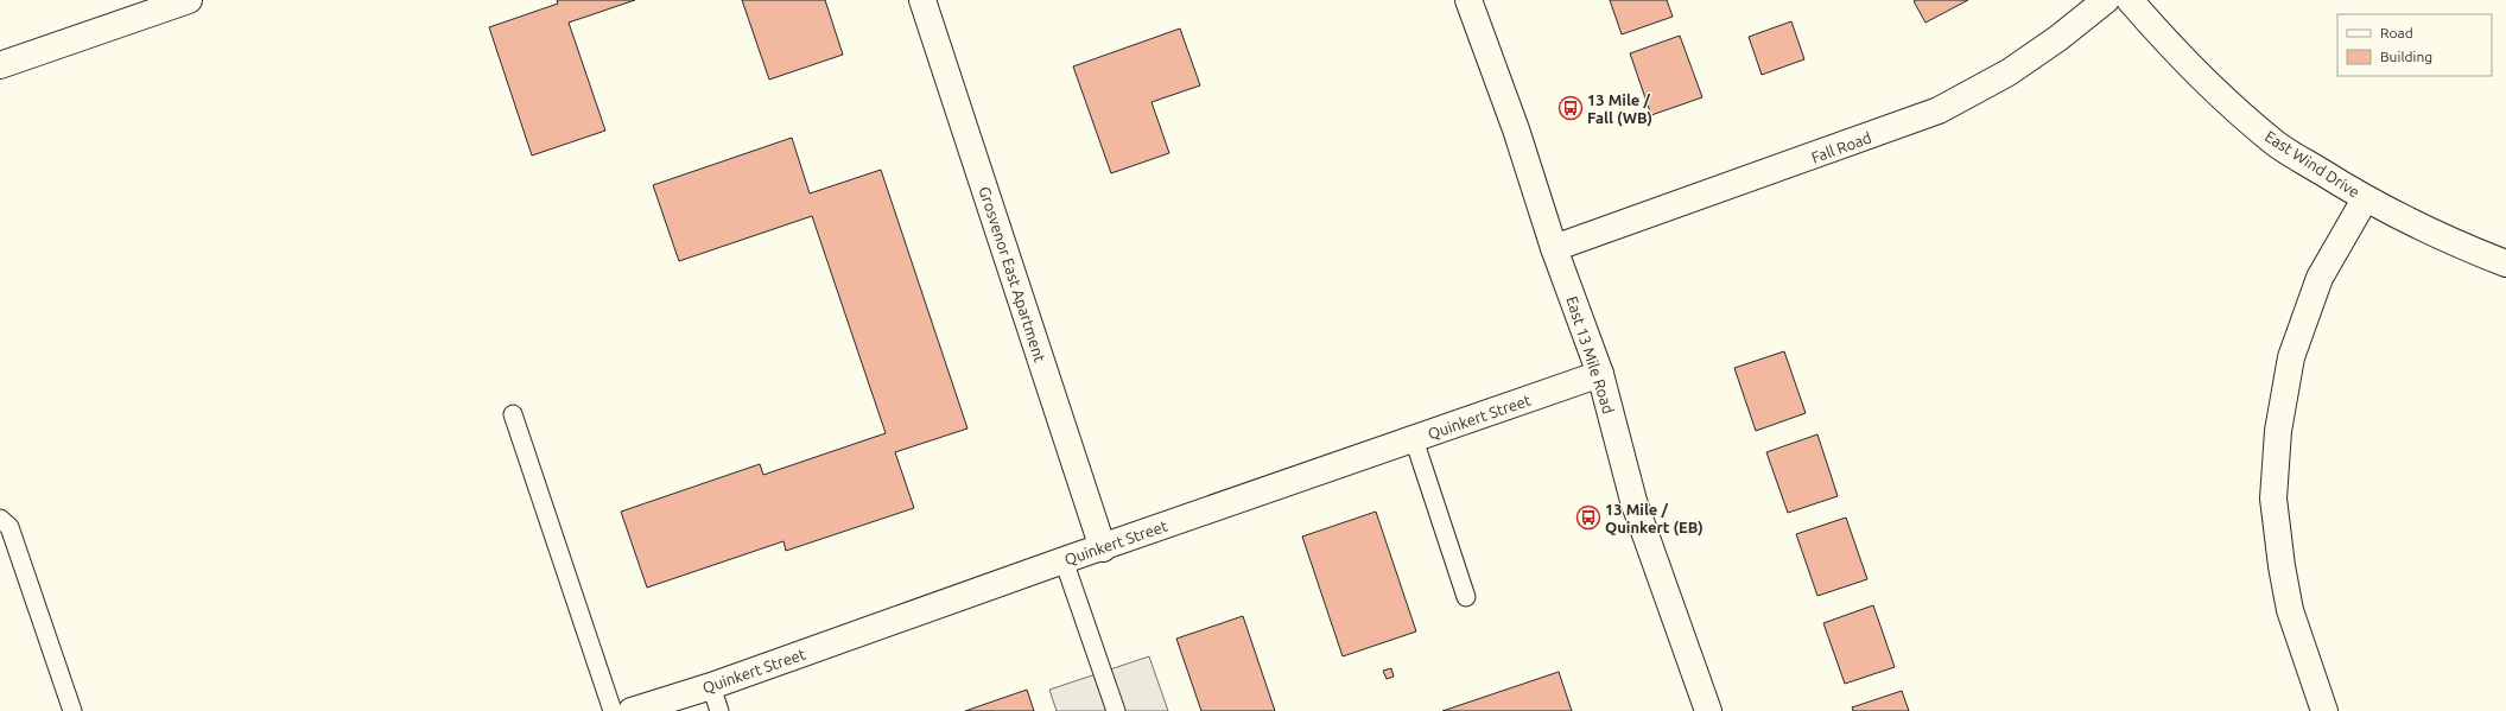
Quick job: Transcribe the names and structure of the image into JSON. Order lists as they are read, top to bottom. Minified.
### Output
{"streets":{"street":["Fall Road","East Wind Drive","Grosvenor East Apartment","East 13 Mile Road","Quinkert Street"]},"crossings":[["Fall Road","East 13 Mile Road"],["Grosvenor East Apartment","Quinkert Street"],["East 13 Mile Road","Quinkert Street"]],"places":{"bus stop":["13 Mile / Fall (WB)","13 Mile / Quinkert (EB)"]},"legend":["Road","Building"]}
